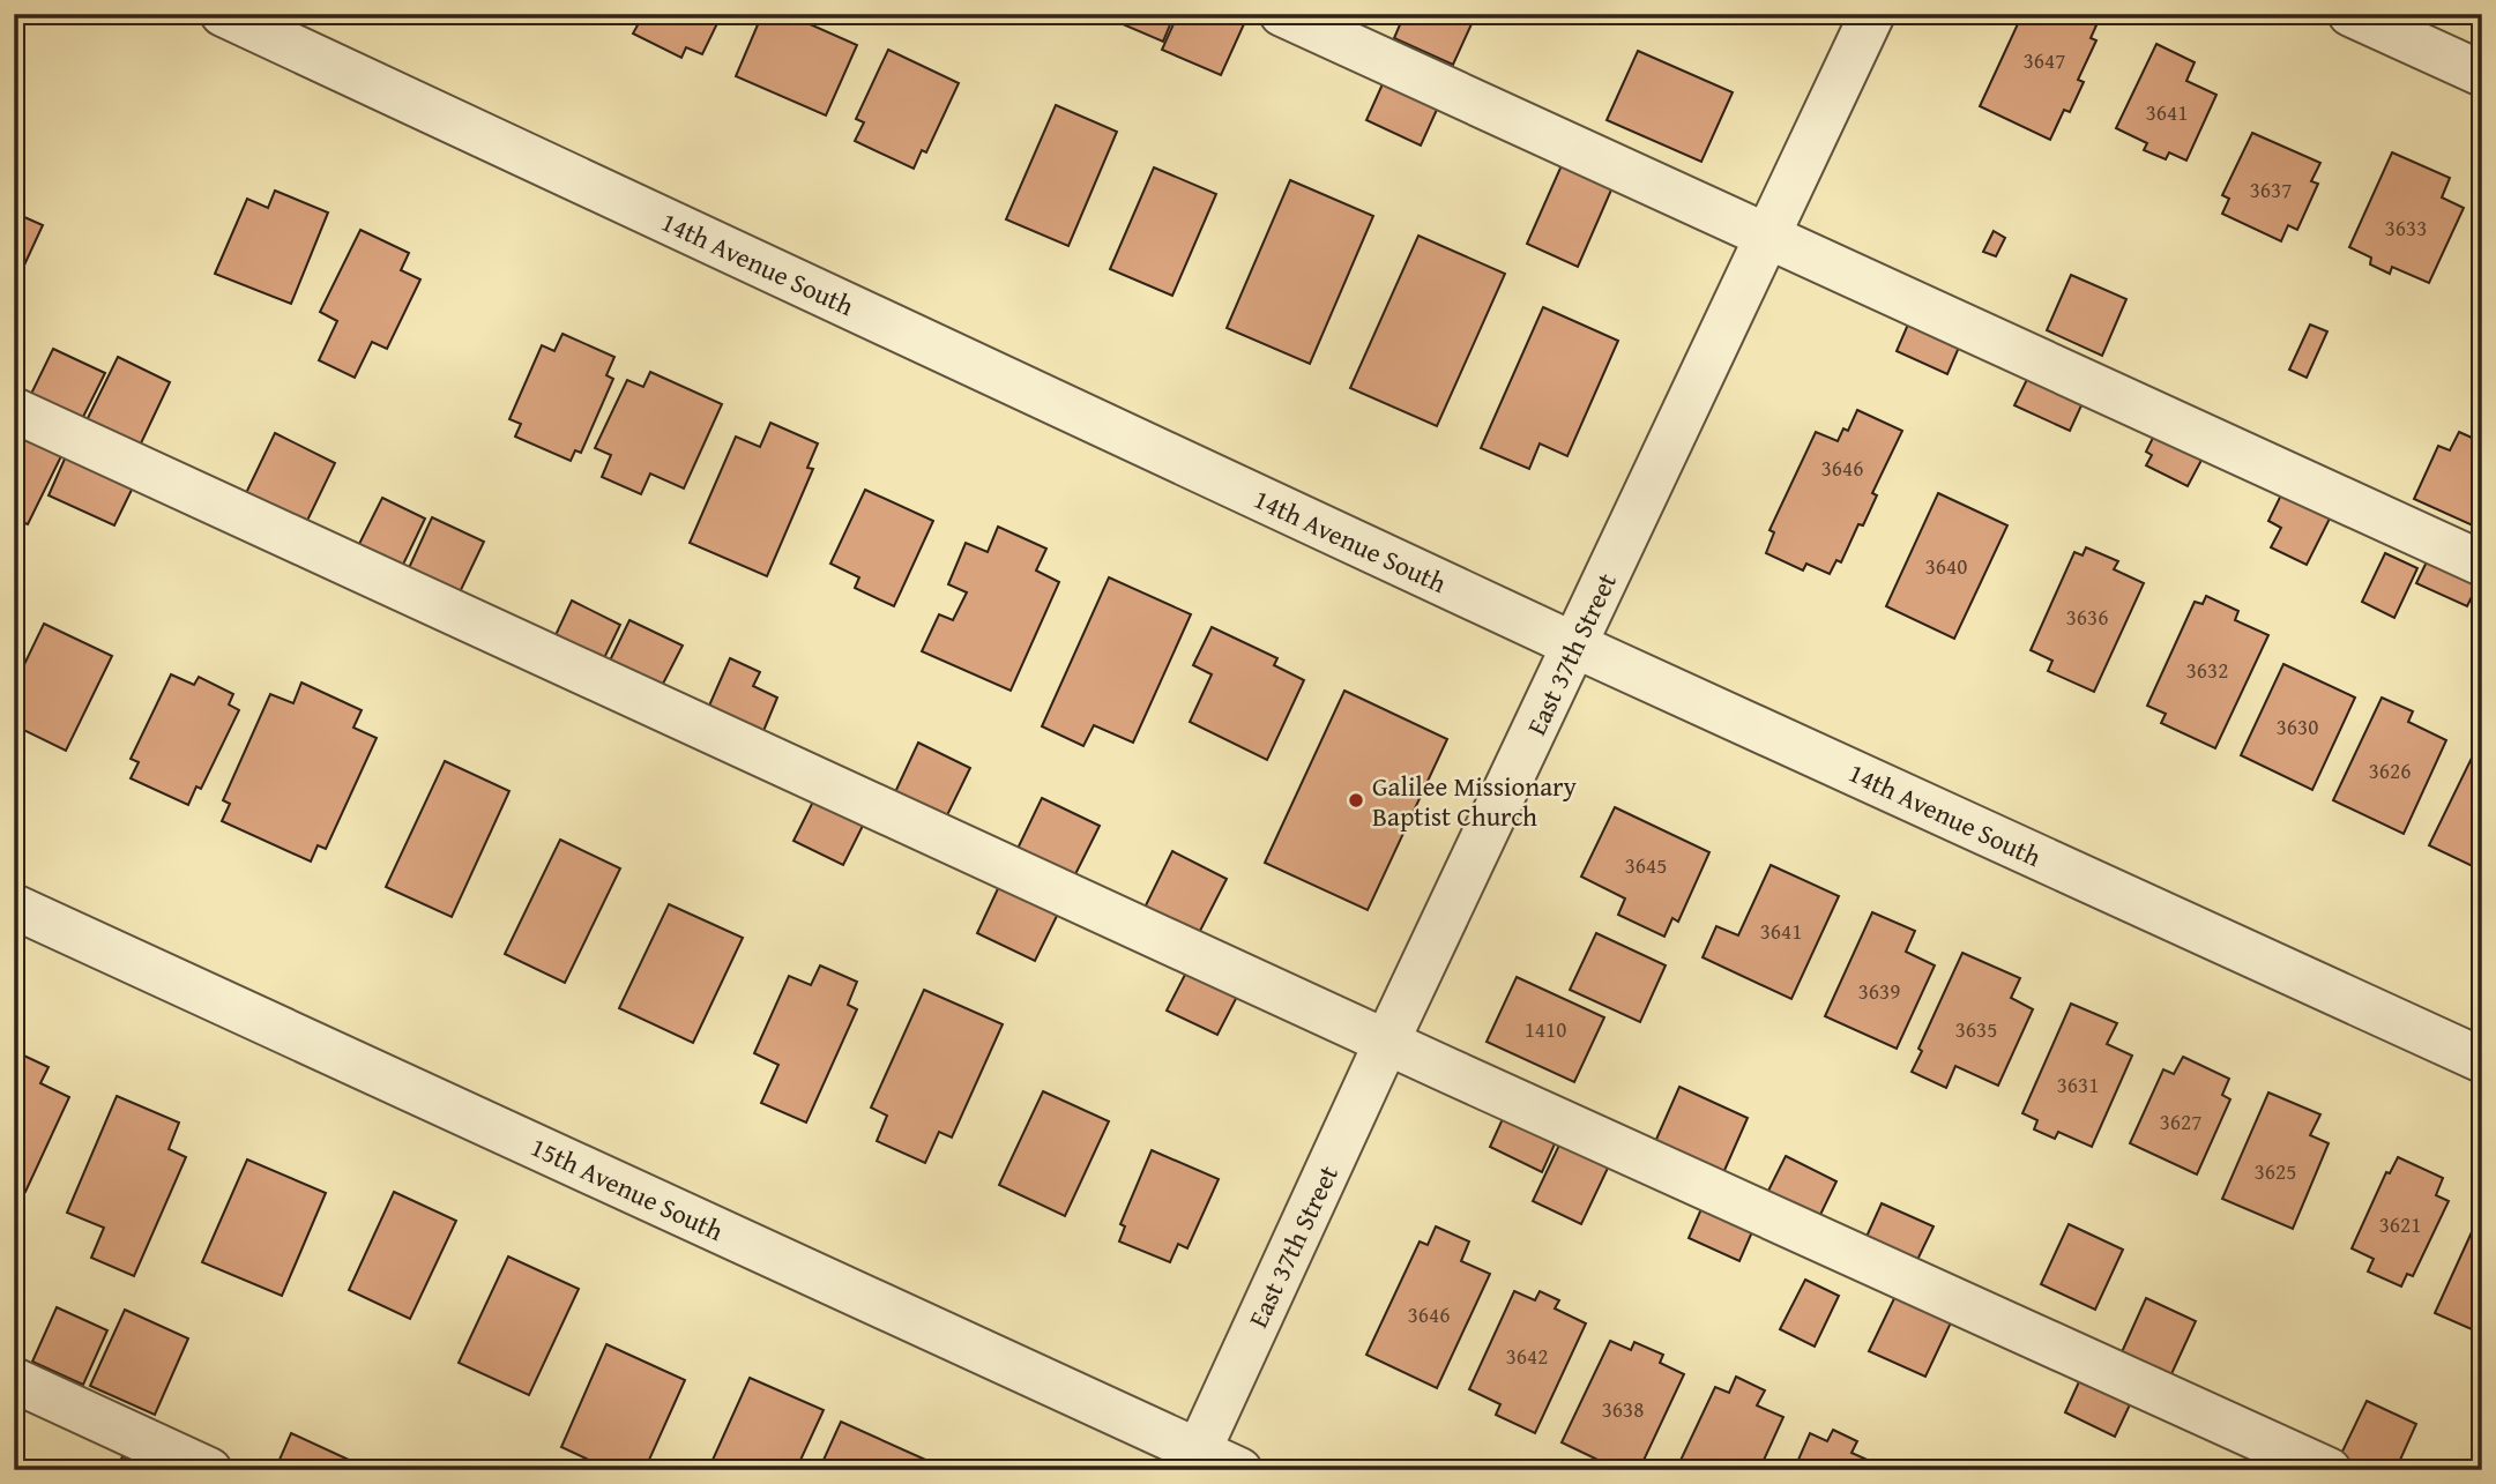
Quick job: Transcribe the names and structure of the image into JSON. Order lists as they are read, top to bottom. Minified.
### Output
{"streets":{"street":["14th Avenue South","East 37th Street","15th Avenue South"]},"crossings":[["14th Avenue South","East 37th Street"],["East 37th Street","15th Avenue South"]],"places":["Galilee Missionary Baptist Church"],"house_numbers":["3647","3641","3637","3633","3646","3640","3636","3632","3630","3626","3645","3641","3639","1410","3635","3631","3627","3625","3621","3646","3642","3638"]}
